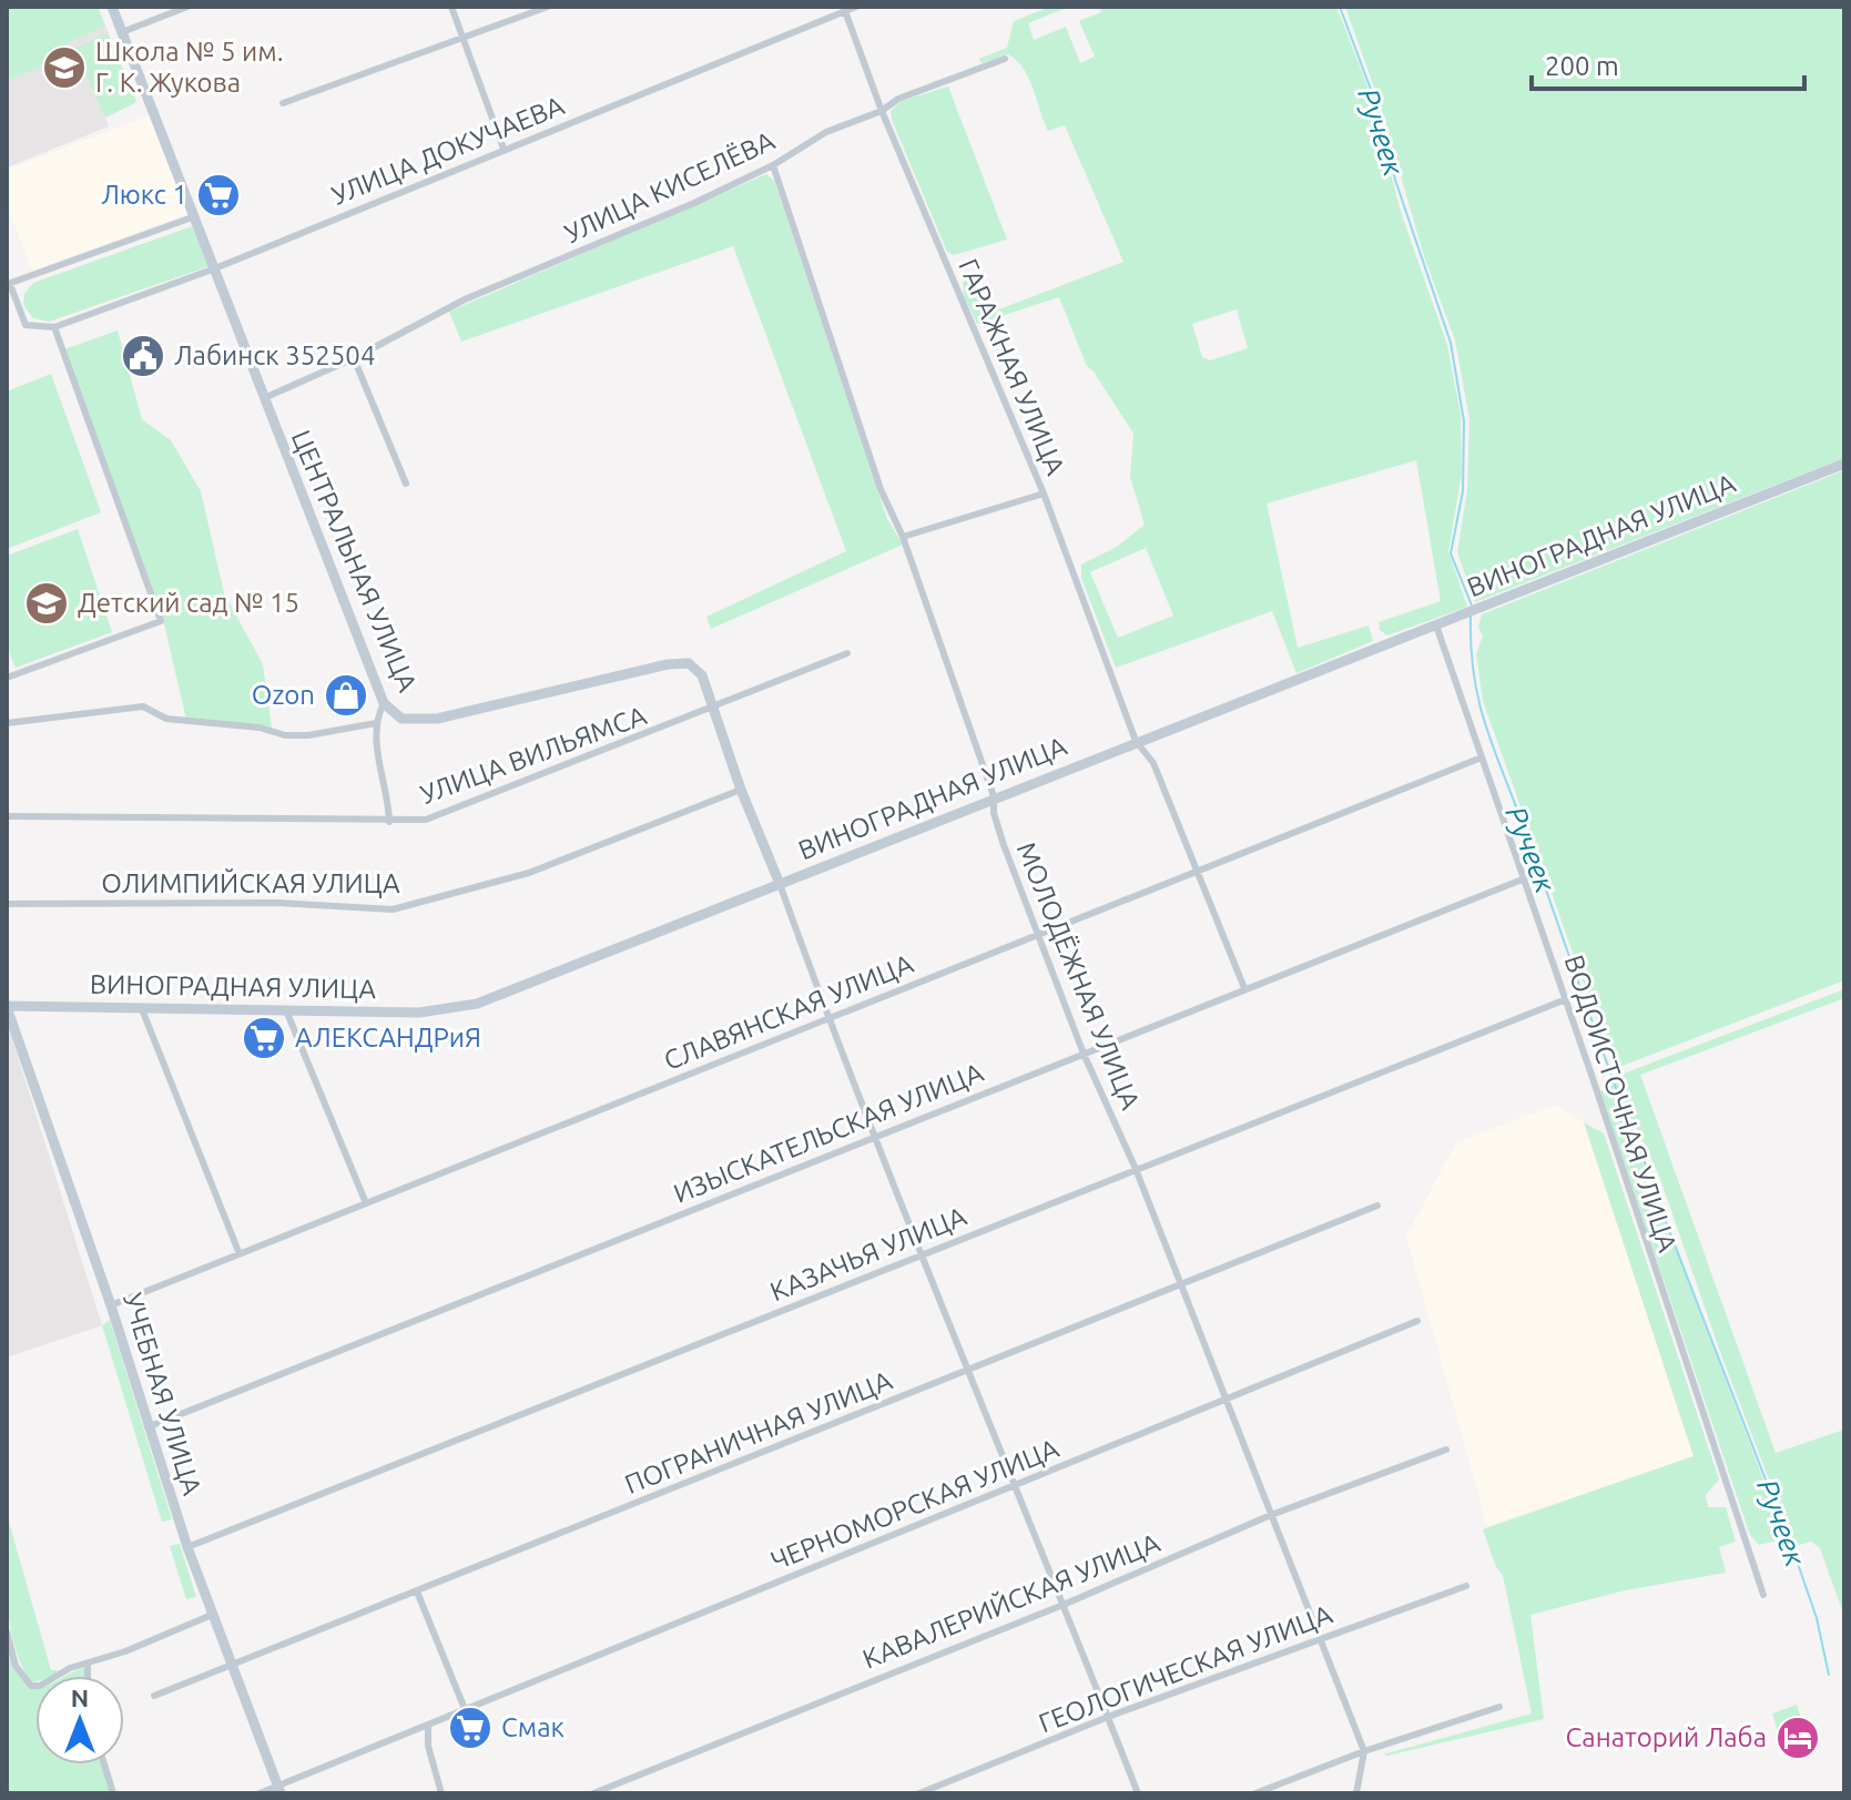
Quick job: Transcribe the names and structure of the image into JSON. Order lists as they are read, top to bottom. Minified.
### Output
{"streets":{"street":["УЛИЦА ДОКУЧАЕВА","УЛИЦА КИСЕЛЁВА","ГАРАЖНАЯ УЛИЦА","ВИНОГРАДНАЯ УЛИЦА","ЦЕНТРАЛЬНАЯ УЛИЦА","УЛИЦА ВИЛЬЯМСА","ОЛИМПИЙСКАЯ УЛИЦА","МОЛОДЁЖНАЯ УЛИЦА","СЛАВЯНСКАЯ УЛИЦА","ВОДОИСТОЧНАЯ УЛИЦА","ИЗЫСКАТЕЛЬСКАЯ УЛИЦА","КАЗАЧЬЯ УЛИЦА","УЧЕБНАЯ УЛИЦА","ПОГРАНИЧНАЯ УЛИЦА","ЧЕРНОМОРСКАЯ УЛИЦА","КАВАЛЕРИЙСКАЯ УЛИЦА","ГЕОЛОГИЧЕСКАЯ УЛИЦА"]},"crossings":[["УЛИЦА ДОКУЧАЕВА","ГАРАЖНАЯ УЛИЦА"],["УЛИЦА ДОКУЧАЕВА","ЦЕНТРАЛЬНАЯ УЛИЦА"],["УЛИЦА КИСЕЛЁВА","ГАРАЖНАЯ УЛИЦА"],["УЛИЦА КИСЕЛЁВА","ЦЕНТРАЛЬНАЯ УЛИЦА"],["УЛИЦА КИСЕЛЁВА","МОЛОДЁЖНАЯ УЛИЦА"],["ГАРАЖНАЯ УЛИЦА","ВИНОГРАДНАЯ УЛИЦА"],["ГАРАЖНАЯ УЛИЦА","СЛАВЯНСКАЯ УЛИЦА"],["ГАРАЖНАЯ УЛИЦА","ИЗЫСКАТЕЛЬСКАЯ УЛИЦА"],["ВИНОГРАДНАЯ УЛИЦА","ЦЕНТРАЛЬНАЯ УЛИЦА"],["ВИНОГРАДНАЯ УЛИЦА","МОЛОДЁЖНАЯ УЛИЦА"],["ВИНОГРАДНАЯ УЛИЦА","ВОДОИСТОЧНАЯ УЛИЦА"],["ВИНОГРАДНАЯ УЛИЦА","УЧЕБНАЯ УЛИЦА"],["ЦЕНТРАЛЬНАЯ УЛИЦА","УЛИЦА ВИЛЬЯМСА"],["ЦЕНТРАЛЬНАЯ УЛИЦА","ОЛИМПИЙСКАЯ УЛИЦА"],["МОЛОДЁЖНАЯ УЛИЦА","СЛАВЯНСКАЯ УЛИЦА"],["МОЛОДЁЖНАЯ УЛИЦА","ИЗЫСКАТЕЛЬСКАЯ УЛИЦА"],["МОЛОДЁЖНАЯ УЛИЦА","КАЗАЧЬЯ УЛИЦА"],["МОЛОДЁЖНАЯ УЛИЦА","ПОГРАНИЧНАЯ УЛИЦА"],["МОЛОДЁЖНАЯ УЛИЦА","ЧЕРНОМОРСКАЯ УЛИЦА"],["МОЛОДЁЖНАЯ УЛИЦА","КАВАЛЕРИЙСКАЯ УЛИЦА"],["МОЛОДЁЖНАЯ УЛИЦА","ГЕОЛОГИЧЕСКАЯ УЛИЦА"],["СЛАВЯНСКАЯ УЛИЦА","ВОДОИСТОЧНАЯ УЛИЦА"],["СЛАВЯНСКАЯ УЛИЦА","УЧЕБНАЯ УЛИЦА"],["ВОДОИСТОЧНАЯ УЛИЦА","ИЗЫСКАТЕЛЬСКАЯ УЛИЦА"],["ВОДОИСТОЧНАЯ УЛИЦА","КАЗАЧЬЯ УЛИЦА"],["ИЗЫСКАТЕЛЬСКАЯ УЛИЦА","УЧЕБНАЯ УЛИЦА"],["КАЗАЧЬЯ УЛИЦА","УЧЕБНАЯ УЛИЦА"],["УЧЕБНАЯ УЛИЦА","ПОГРАНИЧНАЯ УЛИЦА"],["УЧЕБНАЯ УЛИЦА","ЧЕРНОМОРСКАЯ УЛИЦА"]],"water":["Ручеек"],"places":{"school or university":["Школа № 5 им. Г. К. Жукова","Детский сад № 15"],"supermarket":["Люкс 1","АЛЕКСАНДРиЯ","Смак"],"public building":["Лабинск 352504"],"shop":["Ozon"],"hotel":["Санаторий Лаба"]},"scale_bar":"200 m","north":"top"}
